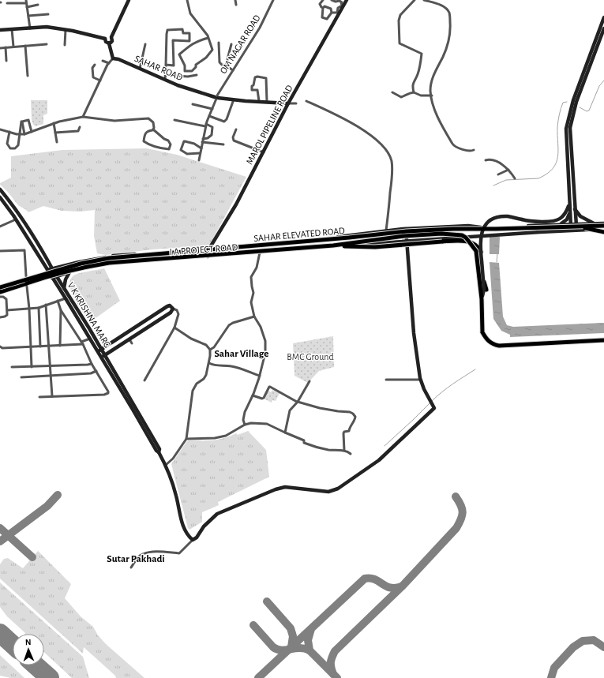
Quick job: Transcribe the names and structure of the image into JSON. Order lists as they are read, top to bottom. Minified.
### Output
{"streets":{"main road":["SAHAR ROAD","MAROL PIPELINE ROAD","SAHAR ELEVATED ROAD","I A PROJECT ROAD","V K KRISHNA MARG"],"street":["OM NAGAR ROAD"]},"crossings":[["OM NAGAR ROAD","SAHAR ROAD"],["SAHAR ROAD","MAROL PIPELINE ROAD"],["MAROL PIPELINE ROAD","I A PROJECT ROAD"],["SAHAR ELEVATED ROAD","I A PROJECT ROAD"],["I A PROJECT ROAD","V K KRISHNA MARG"]],"districts":["Sahar Village","Sutar Pakhadi"],"parks":["BMC Ground"],"north":"top"}
